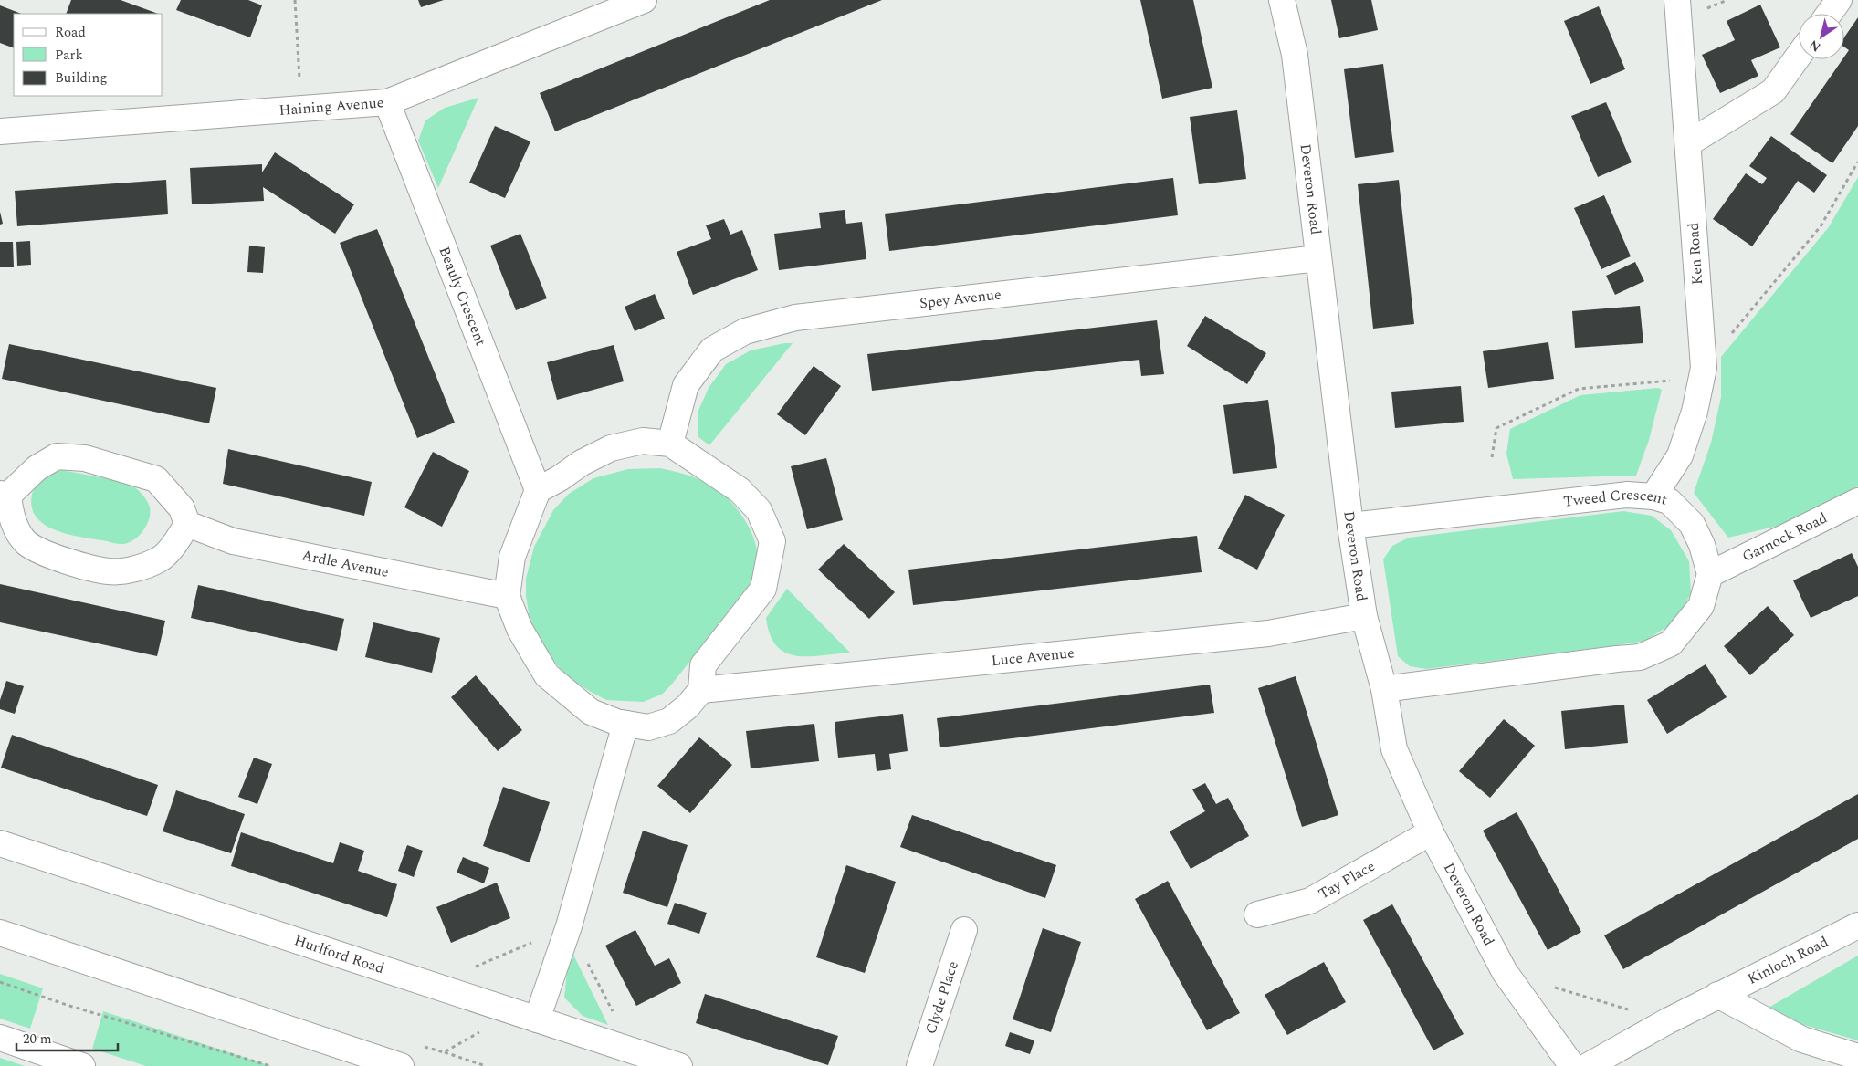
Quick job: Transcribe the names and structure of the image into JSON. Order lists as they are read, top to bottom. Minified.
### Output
{"streets":{"street":["Haining Avenue","Deveron Road","Ken Road","Beauly Crescent","Spey Avenue","Tweed Crescent","Garnock Road","Ardle Avenue","Luce Avenue","Tay Place","Hurlford Road","Kinloch Road","Clyde Place"]},"crossings":[["Haining Avenue","Beauly Crescent"],["Deveron Road","Spey Avenue"],["Deveron Road","Tweed Crescent"],["Deveron Road","Luce Avenue"],["Deveron Road","Tay Place"],["Ken Road","Tweed Crescent"],["Tweed Crescent","Garnock Road"]],"legend":["Road","Park","Building"],"scale_bar":"20 m","north":"bottom left"}
